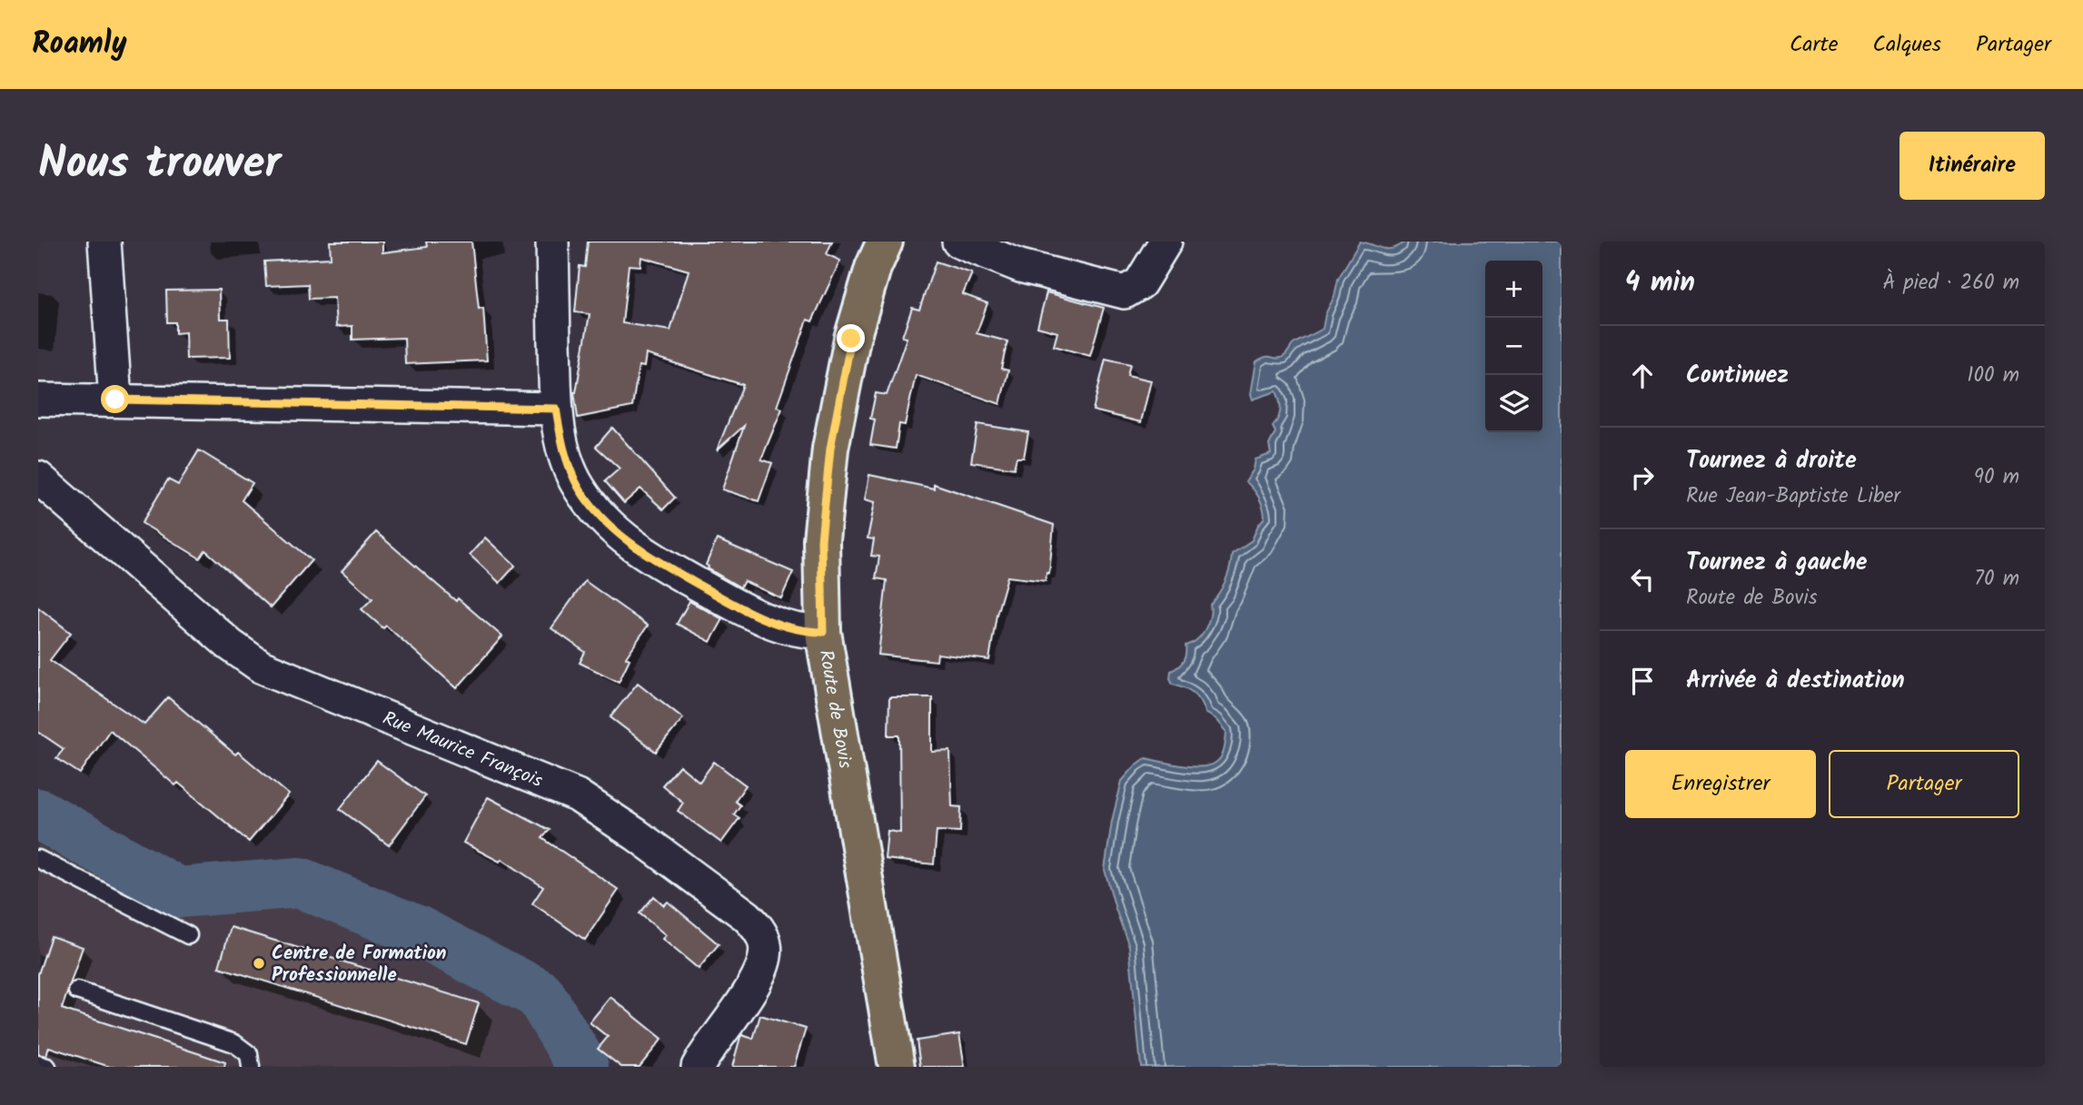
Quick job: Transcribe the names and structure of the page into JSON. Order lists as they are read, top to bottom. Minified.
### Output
{"streets":{"main road":["Route de Bovis"],"street":["Rue Maurice François"]},"places":["Centre de Formation Professionnelle"],"page":{"header":"Roamly","nav":["Carte","Calques","Partager"],"title":"Nous trouver","buttons":["Itinéraire",["Enregistrer","Partager"]],"heading":["4 min","À pied · 260 m"],"map_buttons":["+","−"],"list":[["Continuez","100 m"],["Tournez à droite","Rue Jean-Baptiste Liber","90 m"],["Tournez à gauche","Route de Bovis","70 m"],"Arrivée à destination"]}}
